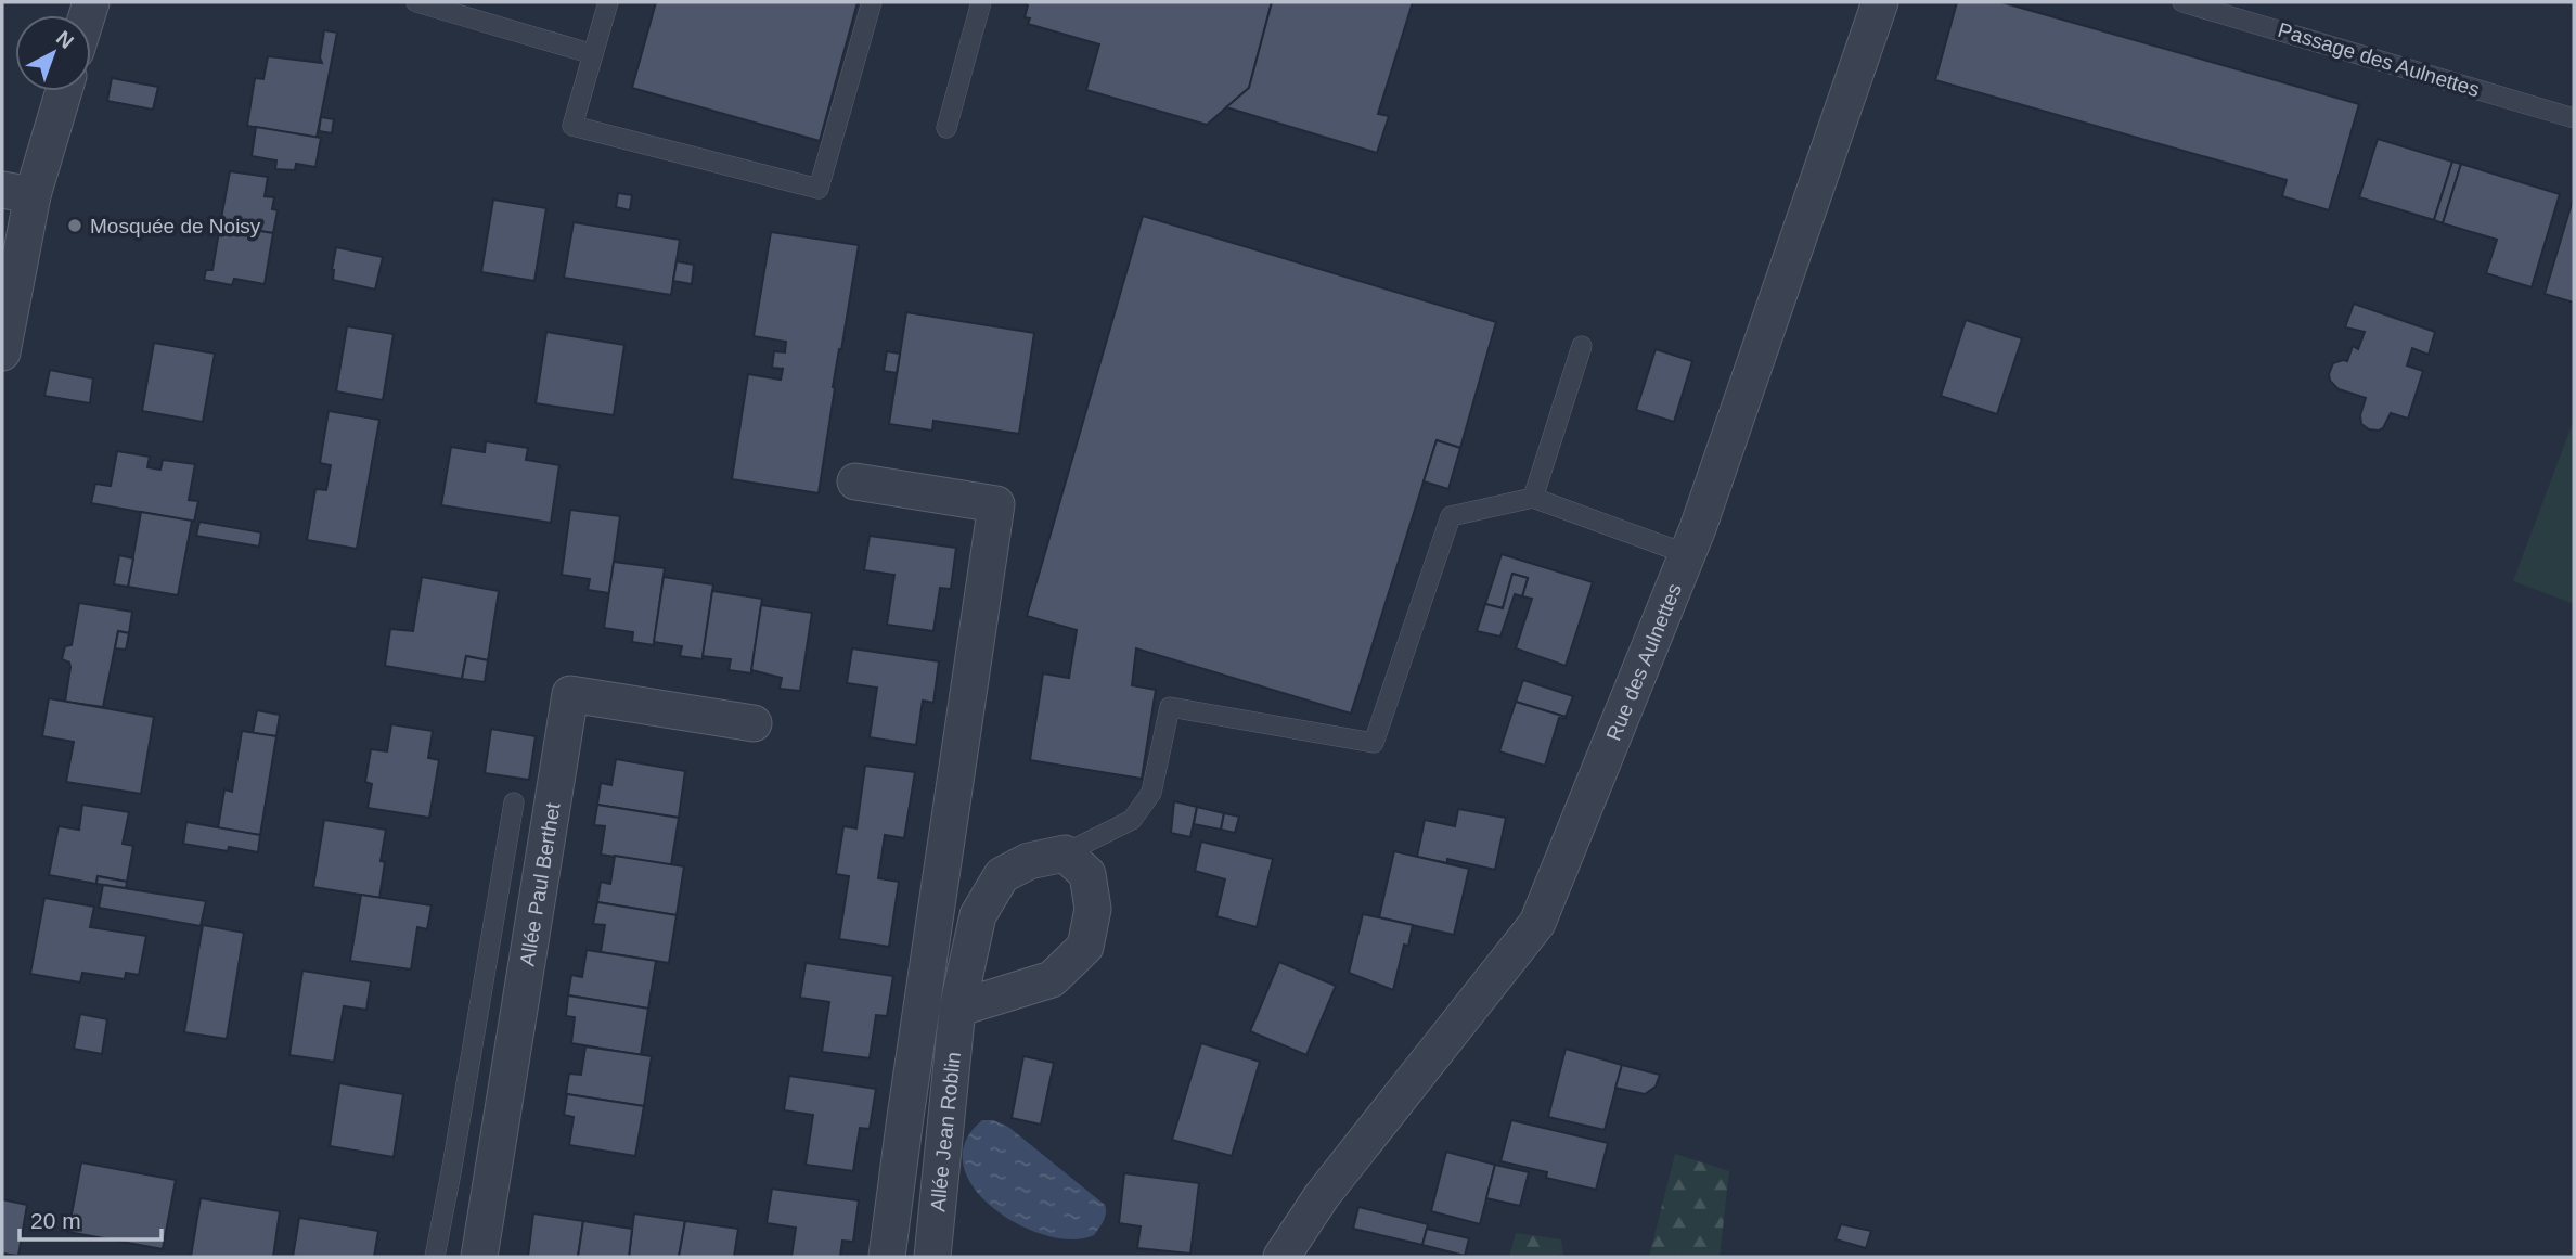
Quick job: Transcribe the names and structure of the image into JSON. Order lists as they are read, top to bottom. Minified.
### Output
{"streets":{"street":["Rue des Aulnettes","Allée Paul Berthet","Allée Jean Roblin"],"lane":["Passage des Aulnettes"]},"places":["Mosquée de Noisy"],"scale_bar":"20 m","north":"top right"}
